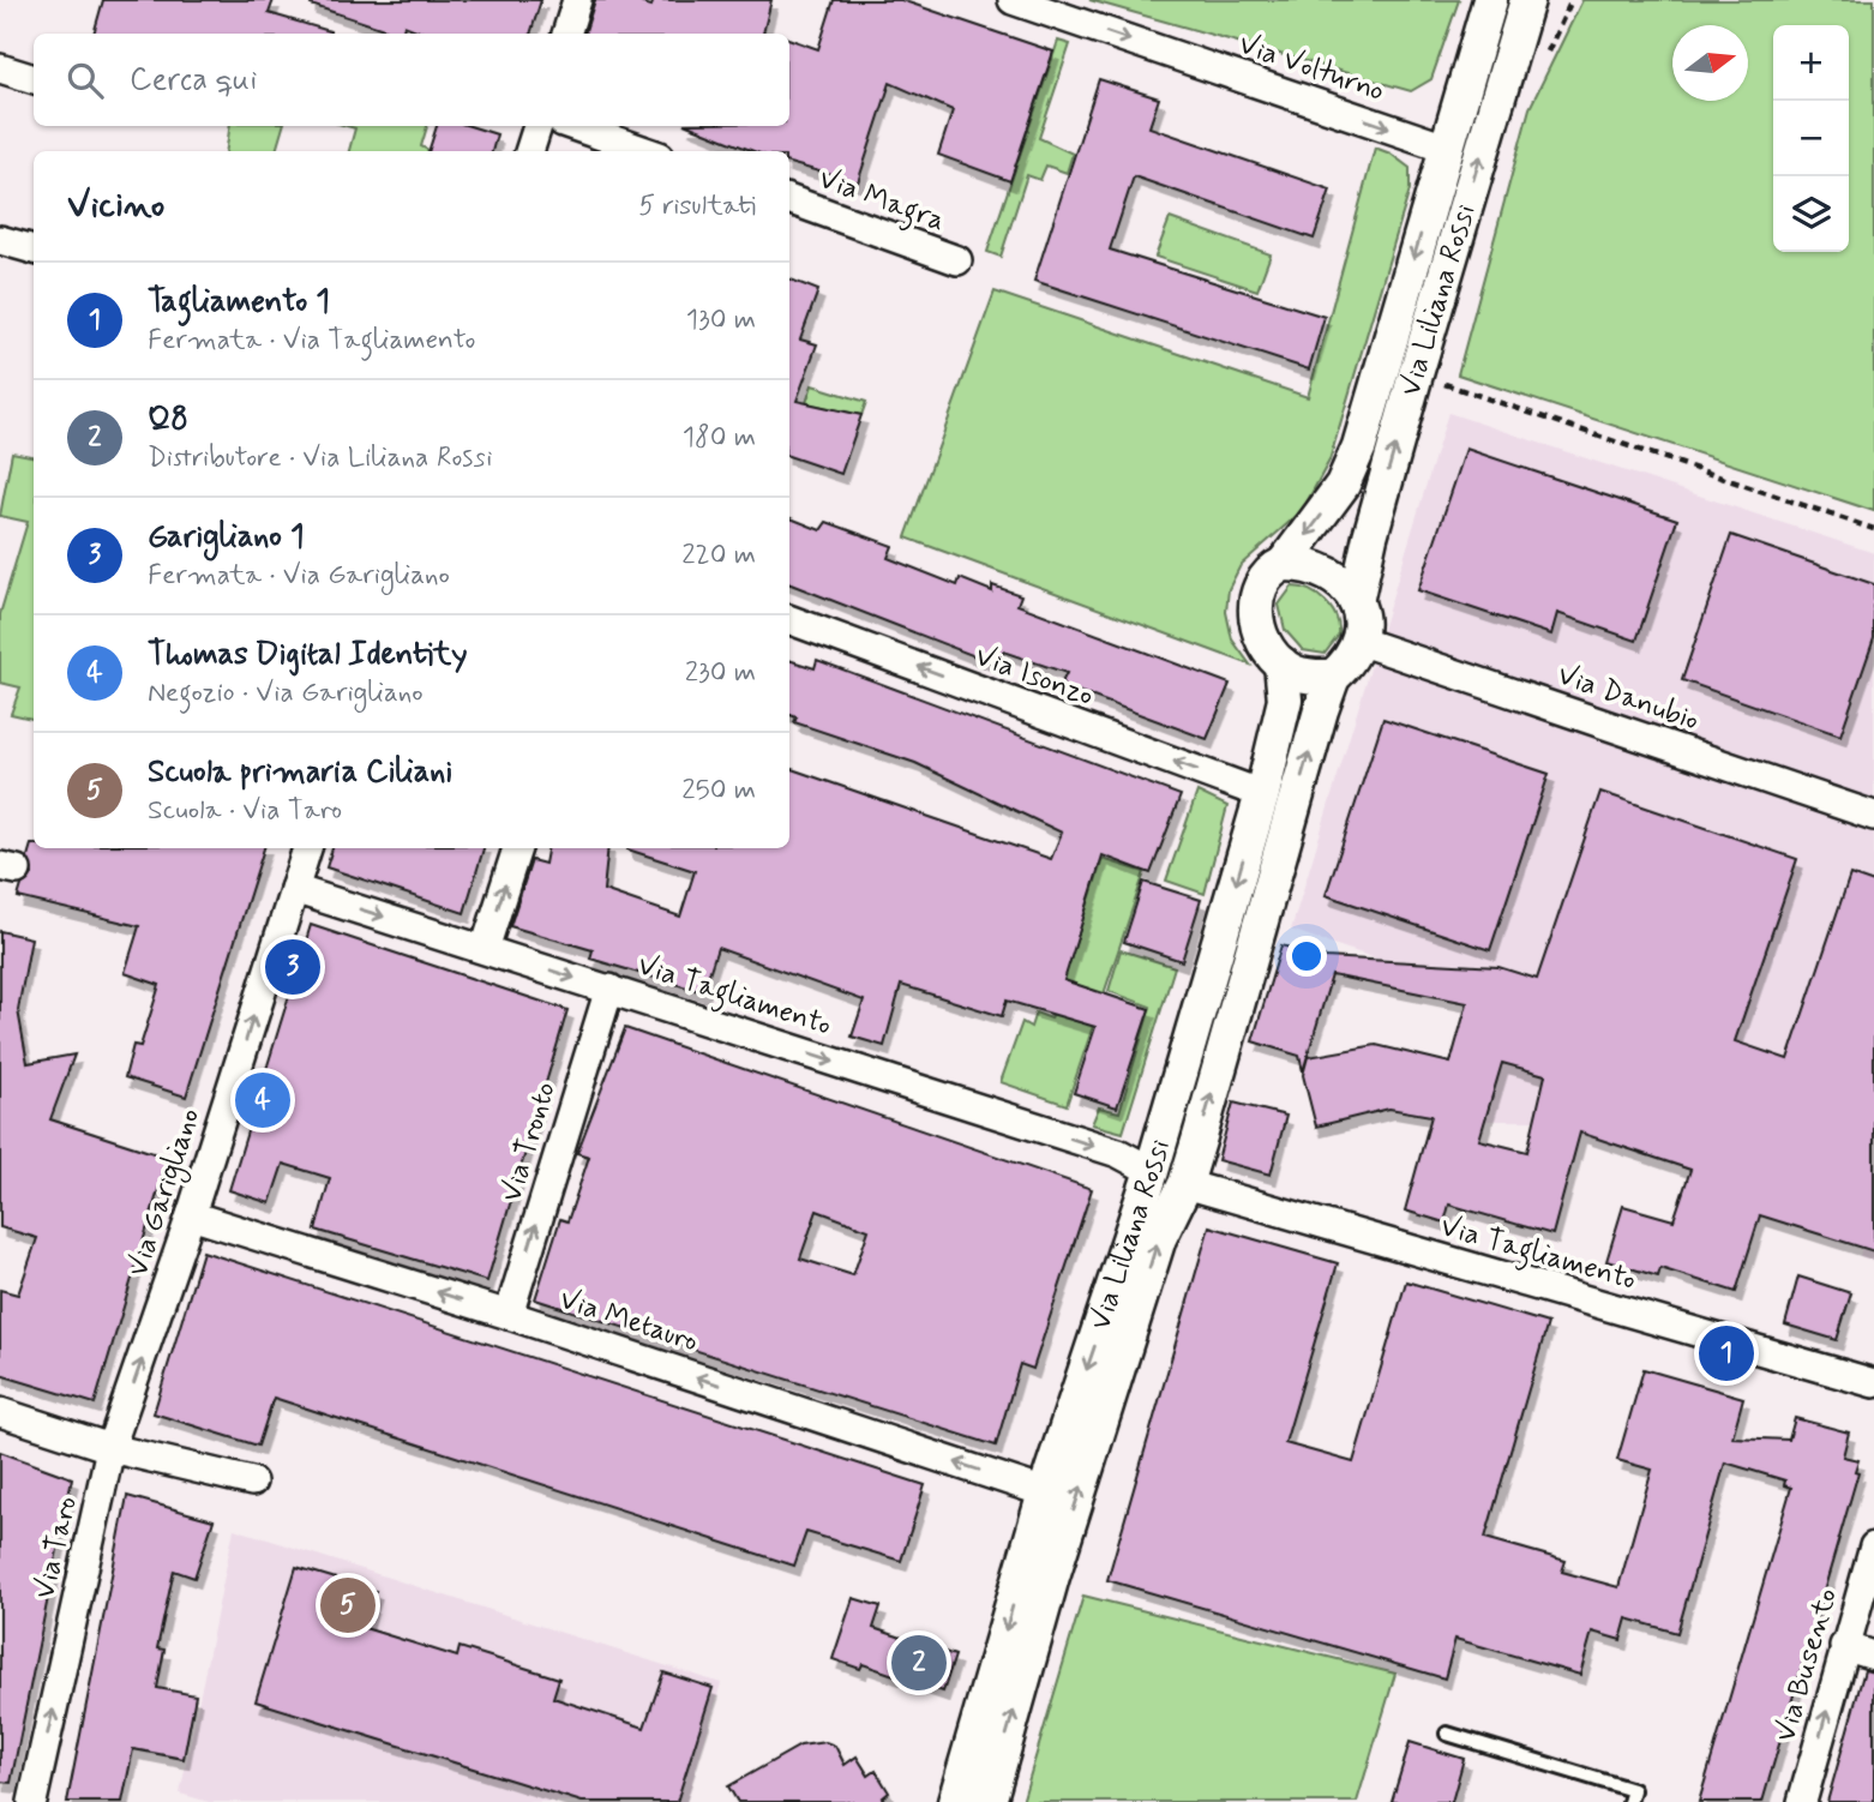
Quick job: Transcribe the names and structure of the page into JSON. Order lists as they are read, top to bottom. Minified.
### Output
{"streets":{"street":["Via Volturno","Via Magra","Via Liliana Rossi","Via Isonzo","Via Danubio","Via Tagliamento","Via Tronto","Via Garigliano","Via Metauro","Via Taro","Via Busento"]},"crossings":[["Via Volturno","Via Liliana Rossi"],["Via Liliana Rossi","Via Isonzo"],["Via Liliana Rossi","Via Danubio"],["Via Liliana Rossi","Via Tagliamento"],["Via Liliana Rossi","Via Metauro"],["Via Tagliamento","Via Tronto"],["Via Tagliamento","Via Garigliano"],["Via Tronto","Via Metauro"],["Via Garigliano","Via Metauro"],["Via Garigliano","Via Taro"]],"one_way":["Via Volturno","Via Isonzo","Via Tagliamento","Via Tronto","Via Garigliano","Via Metauro","Via Taro","Via Busento"],"north":"right","page":{"map_buttons":["+","−"],"search":"Cerca qui","heading":["Vicino","5 risultati"],"list":[{"mark":"1","name":"Tagliamento 1","note":"Fermata · Via Tagliamento","value":"130 m"},{"mark":"2","name":"Q8","note":"Distributore · Via Liliana Rossi","value":"180 m"},{"mark":"3","name":"Garigliano 1","note":"Fermata · Via Garigliano","value":"220 m"},{"mark":"4","name":"Thomas Digital Identity","note":"Negozio · Via Garigliano","value":"230 m"},{"mark":"5","name":"Scuola primaria Ciliani","note":"Scuola · Via Taro","value":"250 m"}],"pins":["3","4","1","5","2"]}}
